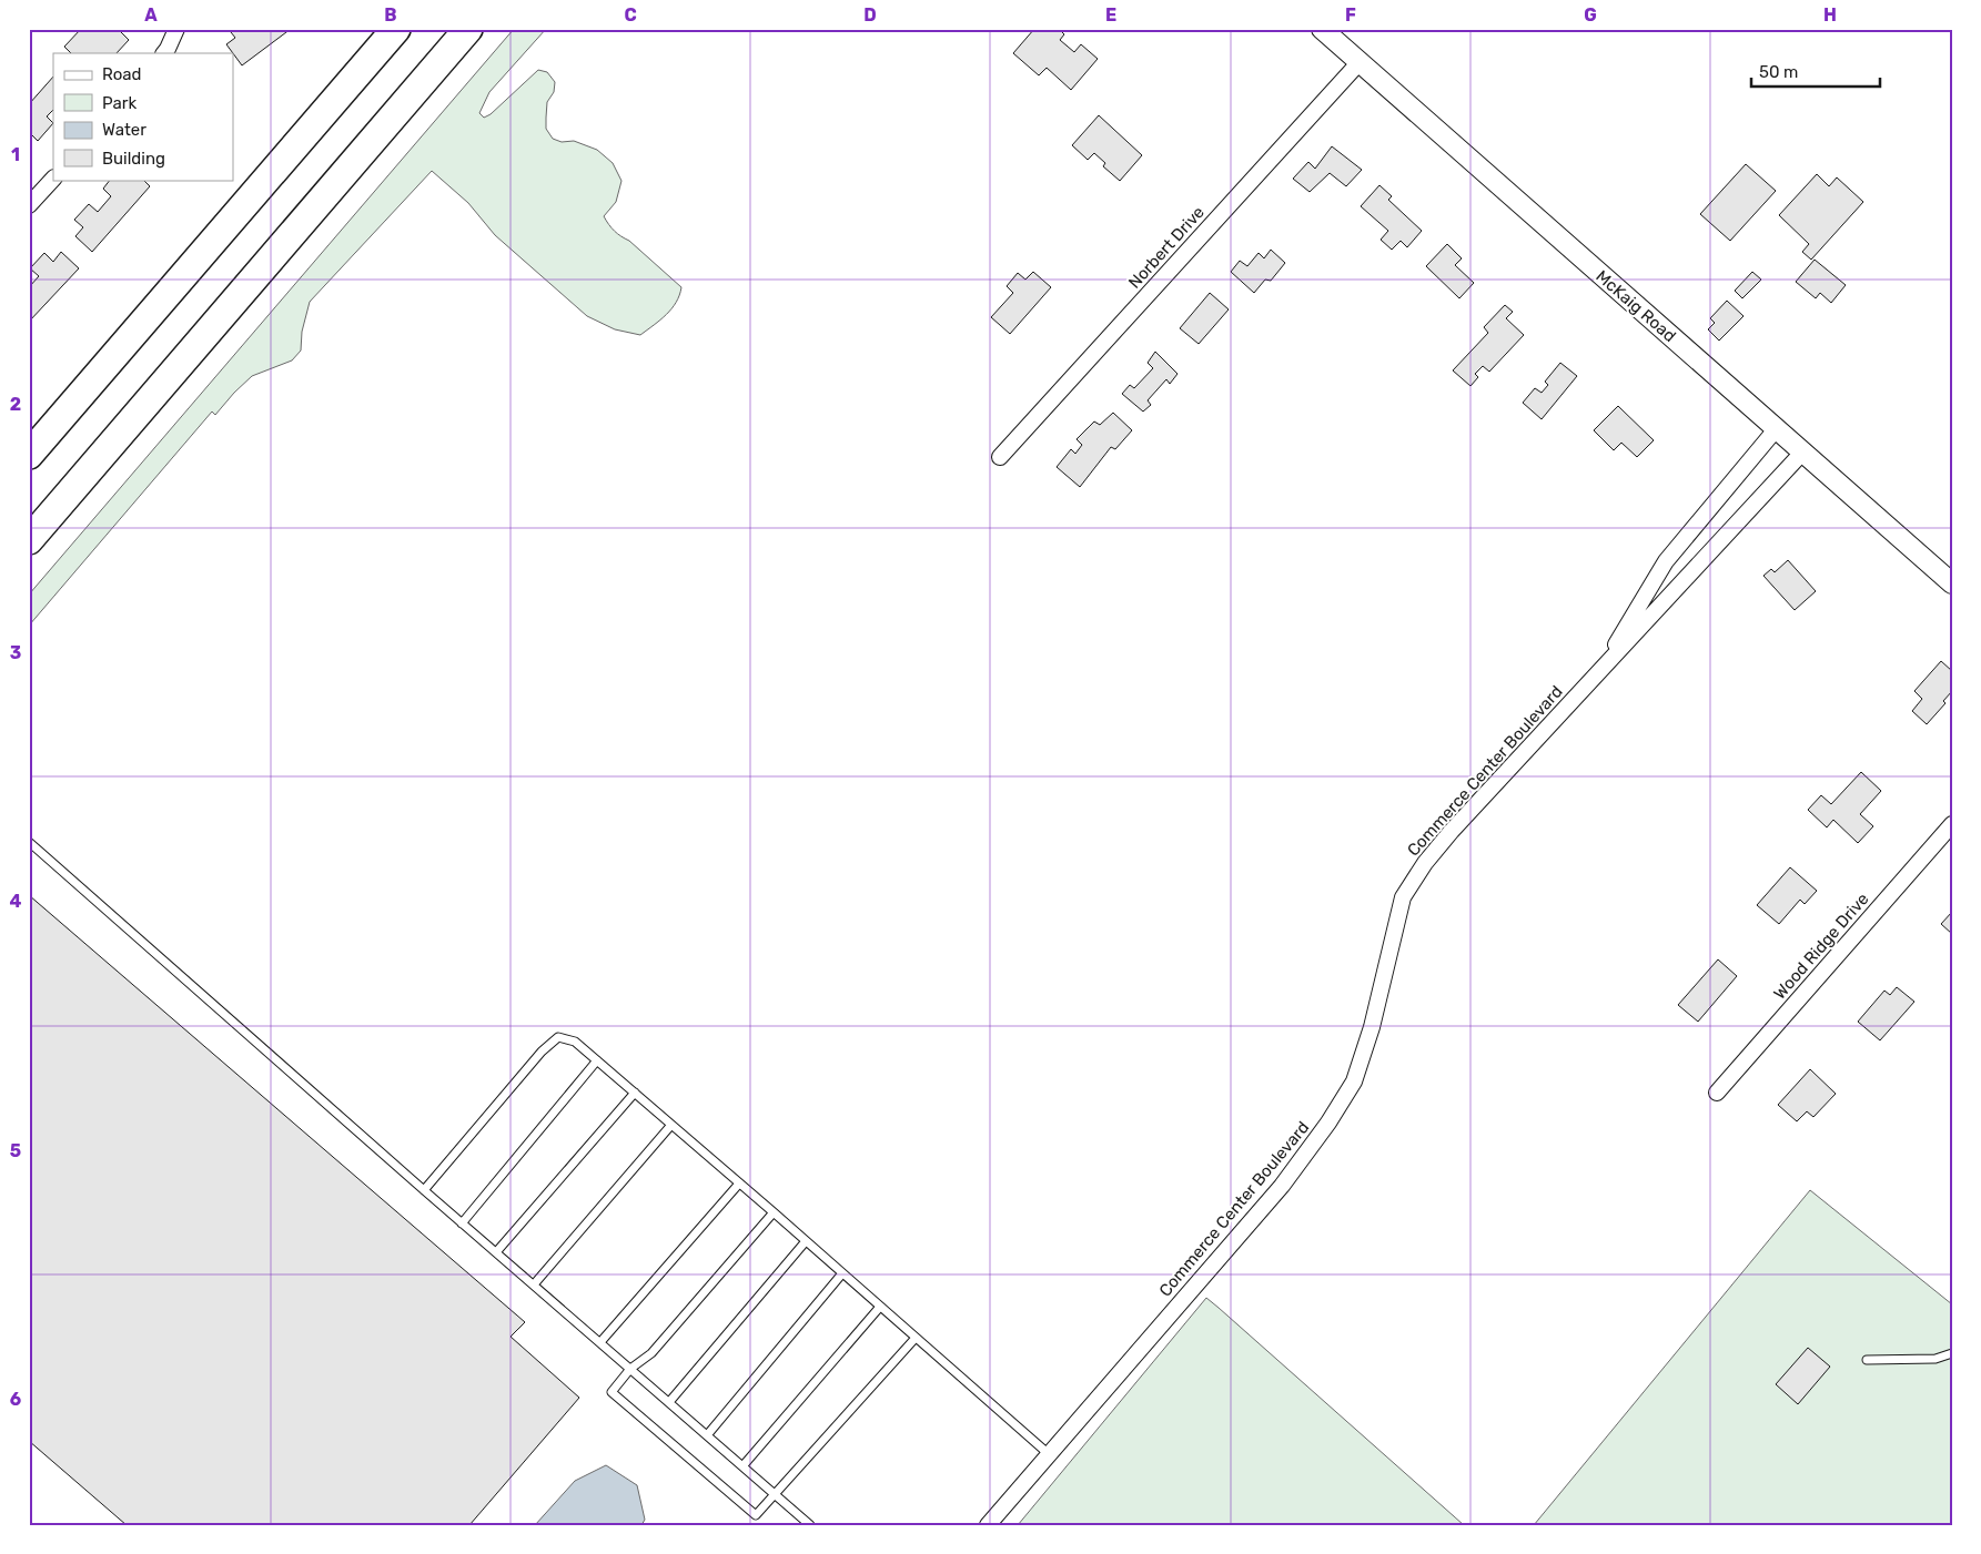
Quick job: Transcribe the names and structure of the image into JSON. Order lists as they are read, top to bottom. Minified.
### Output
{"streets":{"street":["Norbert Drive","McKaig Road","Commerce Center Boulevard","Wood Ridge Drive"]},"crossings":[["Norbert Drive","McKaig Road"],["McKaig Road","Commerce Center Boulevard"]],"legend":["Road","Park","Water","Building"],"scale_bar":"50 m","grid":{"columns":["A","B","C","D","E","F","G","H"],"rows":["1","2","3","4","5","6"]}}
